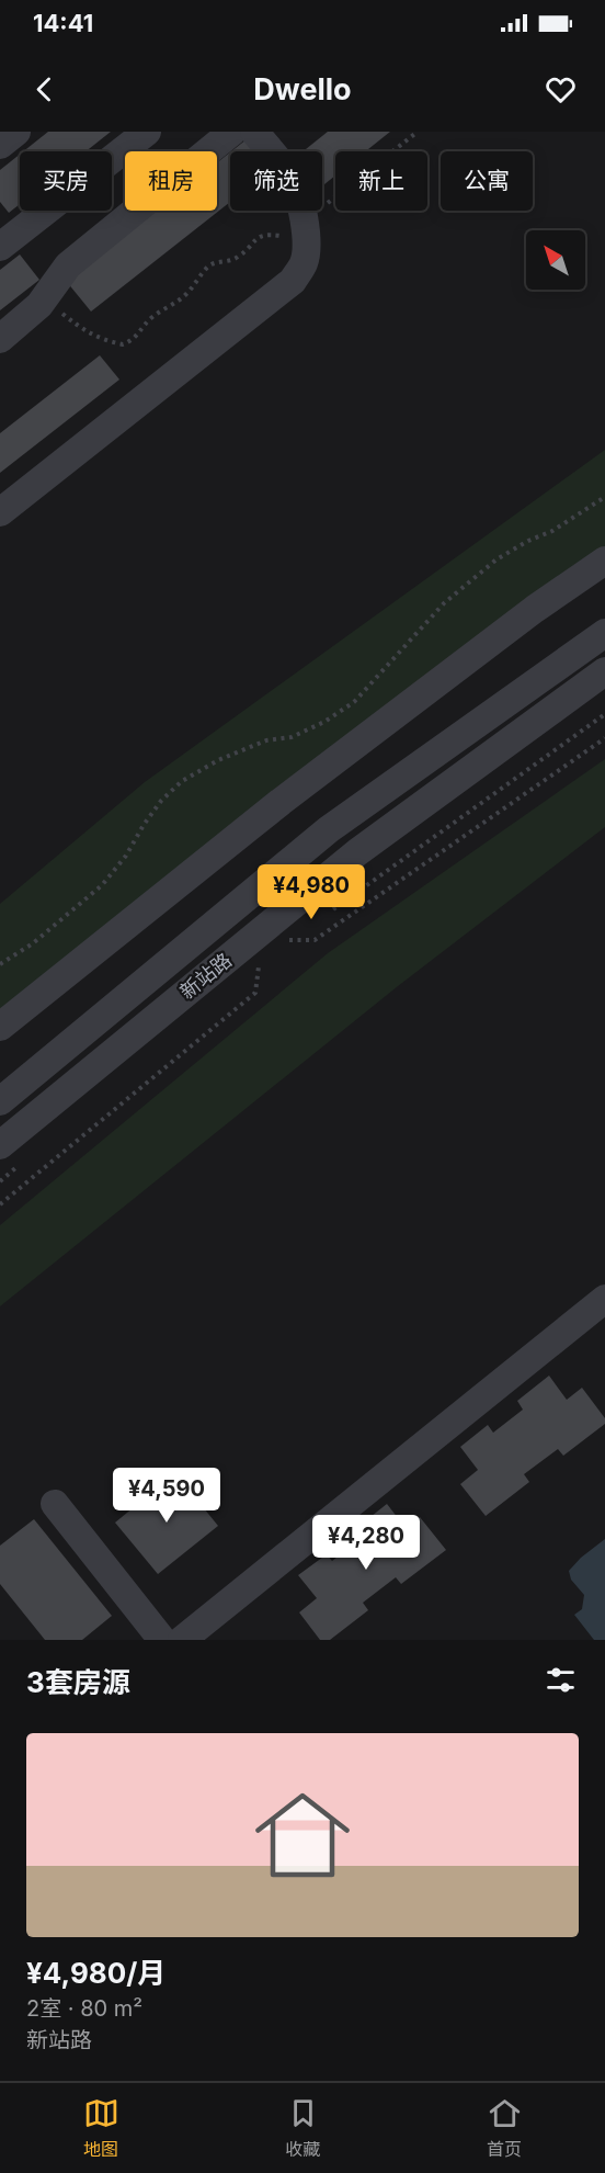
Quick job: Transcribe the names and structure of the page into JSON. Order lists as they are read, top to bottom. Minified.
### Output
{"streets":{"street":["新站路"]},"north":"top left","page":{"status":"14:41","header":"Dwello","chip":["买房","租房","筛选","新上","公寓"],"price":["¥4,980","¥4,590","¥4,280"],"heading":"3套房源","list":[{"name":"¥4,980/月","note":"2室 · 80 m² · 新站路"}],"tabs":["地图","收藏","首页"]}}
